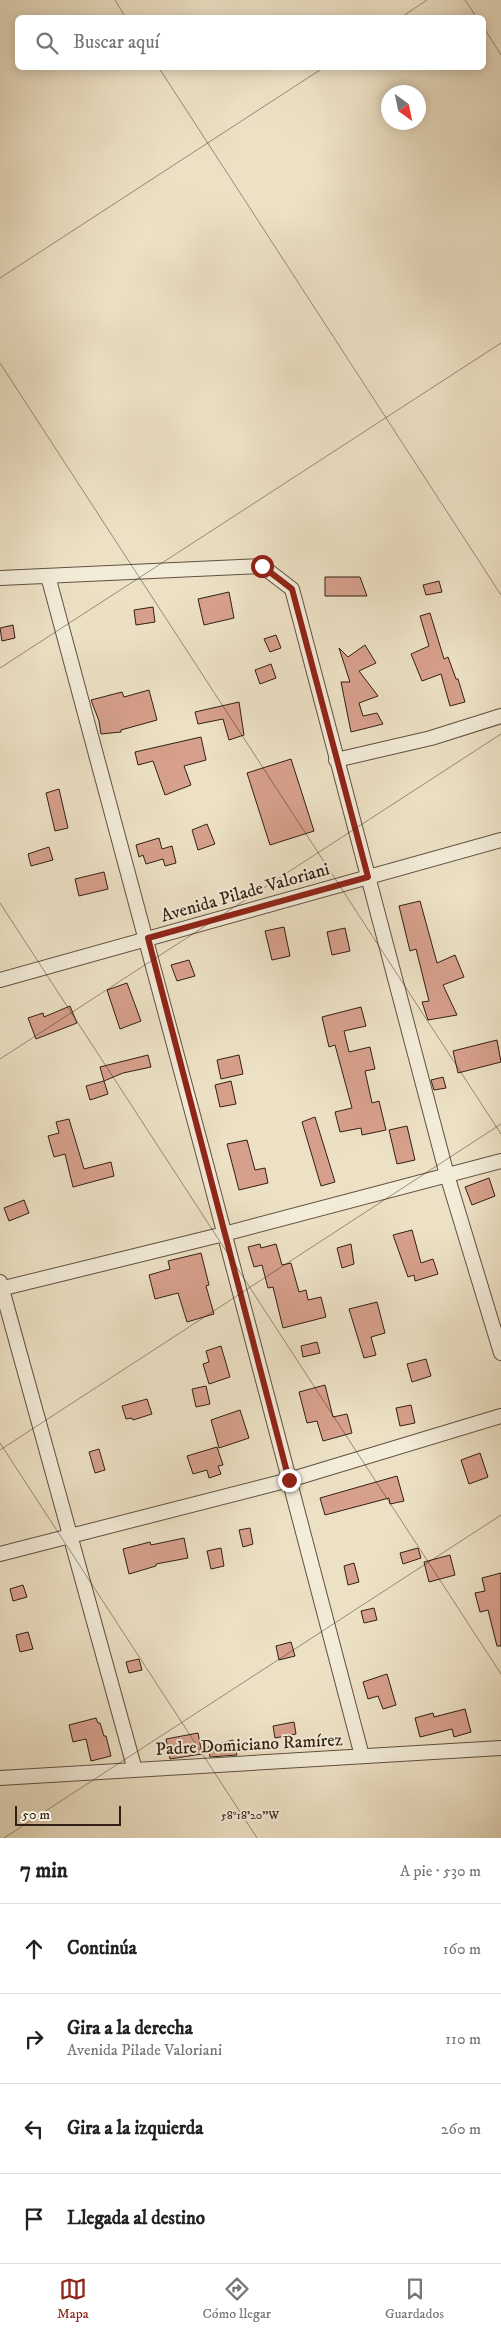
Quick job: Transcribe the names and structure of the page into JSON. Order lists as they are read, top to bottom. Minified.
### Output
{"streets":{"street":["Avenida Pilade Valoriani","Padre Domiciano Ramírez"]},"scale_bar":"50 m","north":"bottom right","page":{"search":"Buscar aquí","scale":"50 m","heading":["7 min","A pie · 530 m"],"list":[["Continúa","160 m"],["Gira a la derecha","Avenida Pilade Valoriani","110 m"],["Gira a la izquierda","260 m"],"Llegada al destino"],"nav":["Mapa","Cómo llegar","Guardados"]},"coordinates":["58°18'20\"W"]}
